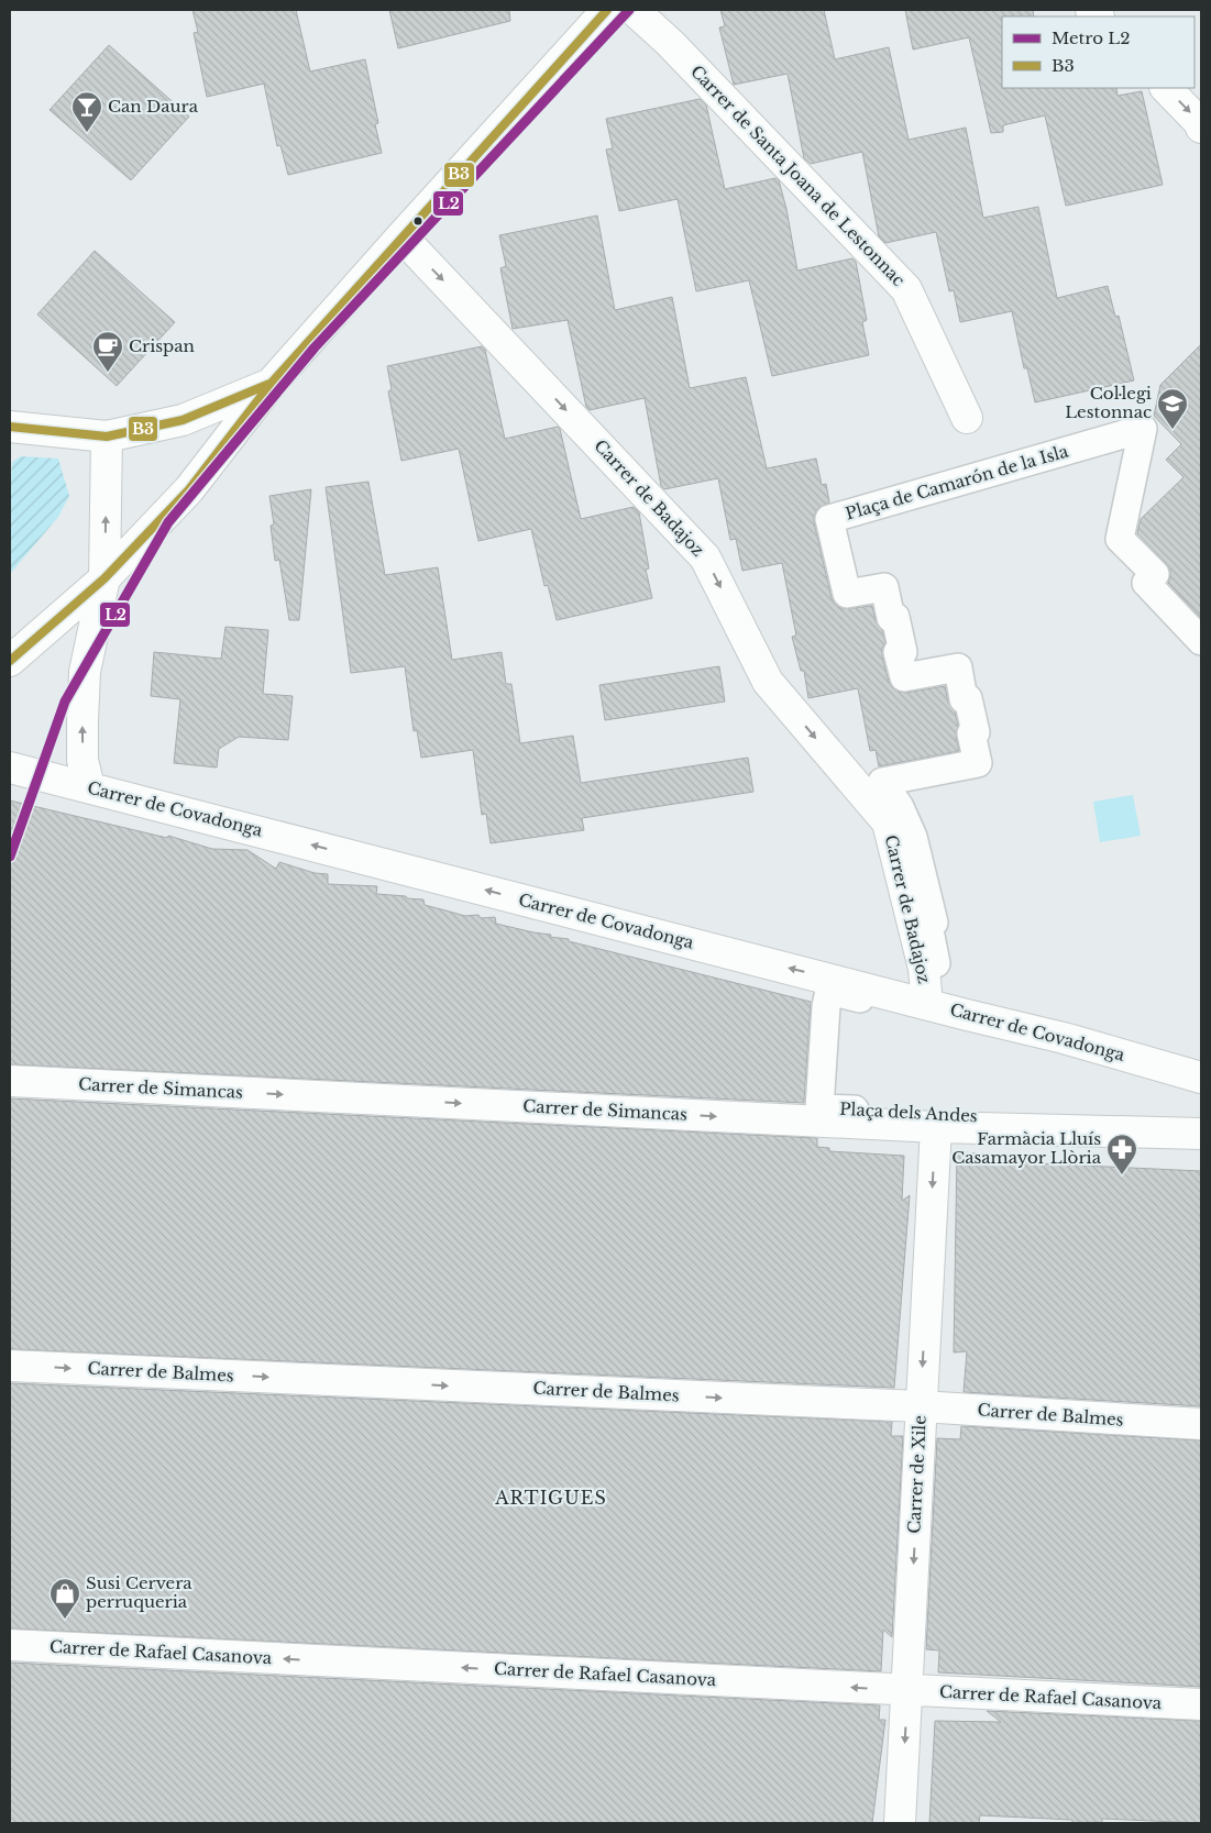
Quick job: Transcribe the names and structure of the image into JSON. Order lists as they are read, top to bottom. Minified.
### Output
{"streets":{"street":["Carrer de Santa Joana de Lestonnac","Plaça de Camarón de la Isla","Carrer de Badajoz","Carrer de Covadonga","Carrer de Simancas","Plaça dels Andes","Carrer de Balmes","Carrer de Xile","Carrer de Rafael Casanova"]},"crossings":[["Carrer de Badajoz","Carrer de Covadonga"],["Carrer de Simancas","Carrer de Xile"],["Carrer de Balmes","Carrer de Xile"],["Carrer de Xile","Carrer de Rafael Casanova"]],"one_way":["Carrer de Badajoz","Carrer de Covadonga","Carrer de Simancas","Carrer de Balmes","Carrer de Xile","Carrer de Rafael Casanova"],"districts":["ARTIGUES"],"places":{"bar":["Can Daura"],"cafe":["Crispan"],"school or university":["Col·legi Lestonnac"],"pharmacy":["Farmàcia Lluís Casamayor Llòria"],"shop":["Susi Cervera perruqueria"]},"lines":["metro line L2","transit line B3"],"legend":["Metro L2","B3"]}
